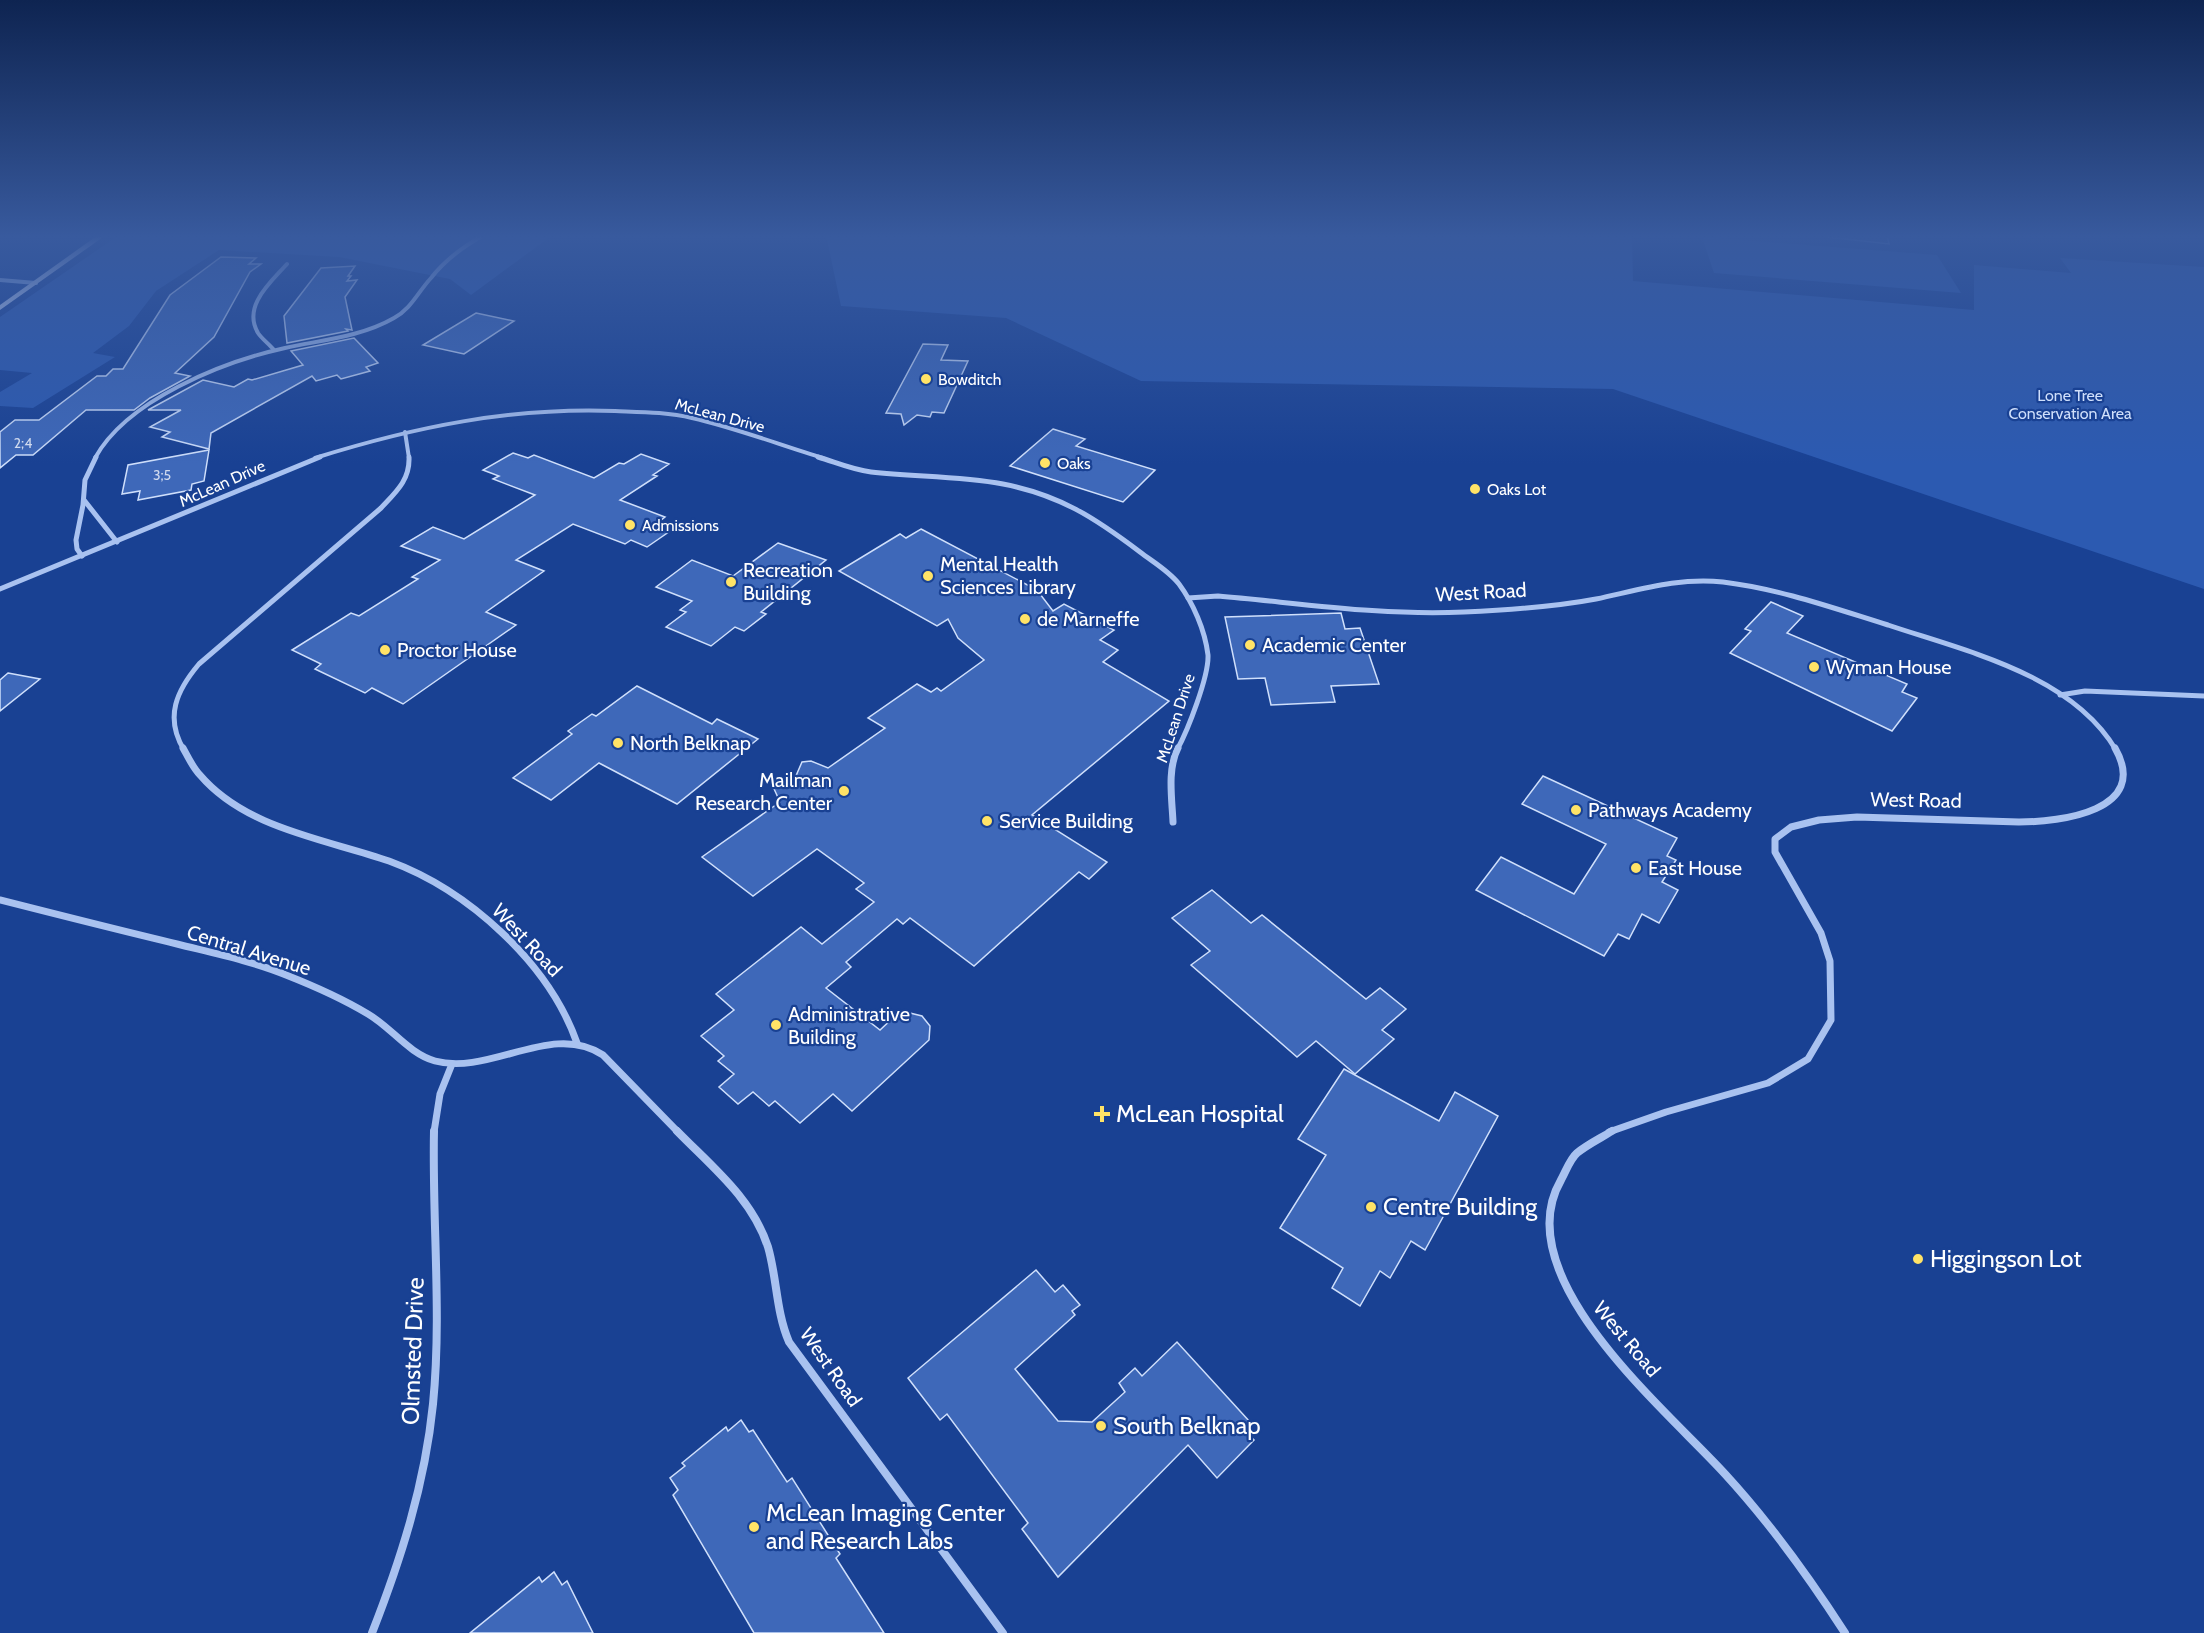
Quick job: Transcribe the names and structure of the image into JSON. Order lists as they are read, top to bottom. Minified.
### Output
{"streets":{"street":["McLean Drive","West Road","Central Avenue","Olmsted Drive"]},"crossings":[["McLean Drive","West Road"],["West Road","Central Avenue"],["Central Avenue","Olmsted Drive"]],"parks":["Lone Tree Conservation Area"],"places":{"other":["Bowditch","Oaks","Oaks Lot","Admissions","Mental Health Sciences Library","Recreation Building","de Marneffe","Academic Center","Proctor House","Wyman House","North Belknap","Mailman Research Center","Pathways Academy","Service Building","East House","Administrative Building","Centre Building","Higgingson Lot","South Belknap","McLean Imaging Center and Research Labs"],"health":["McLean Hospital"]},"house_numbers":["2;4","3;5"]}
